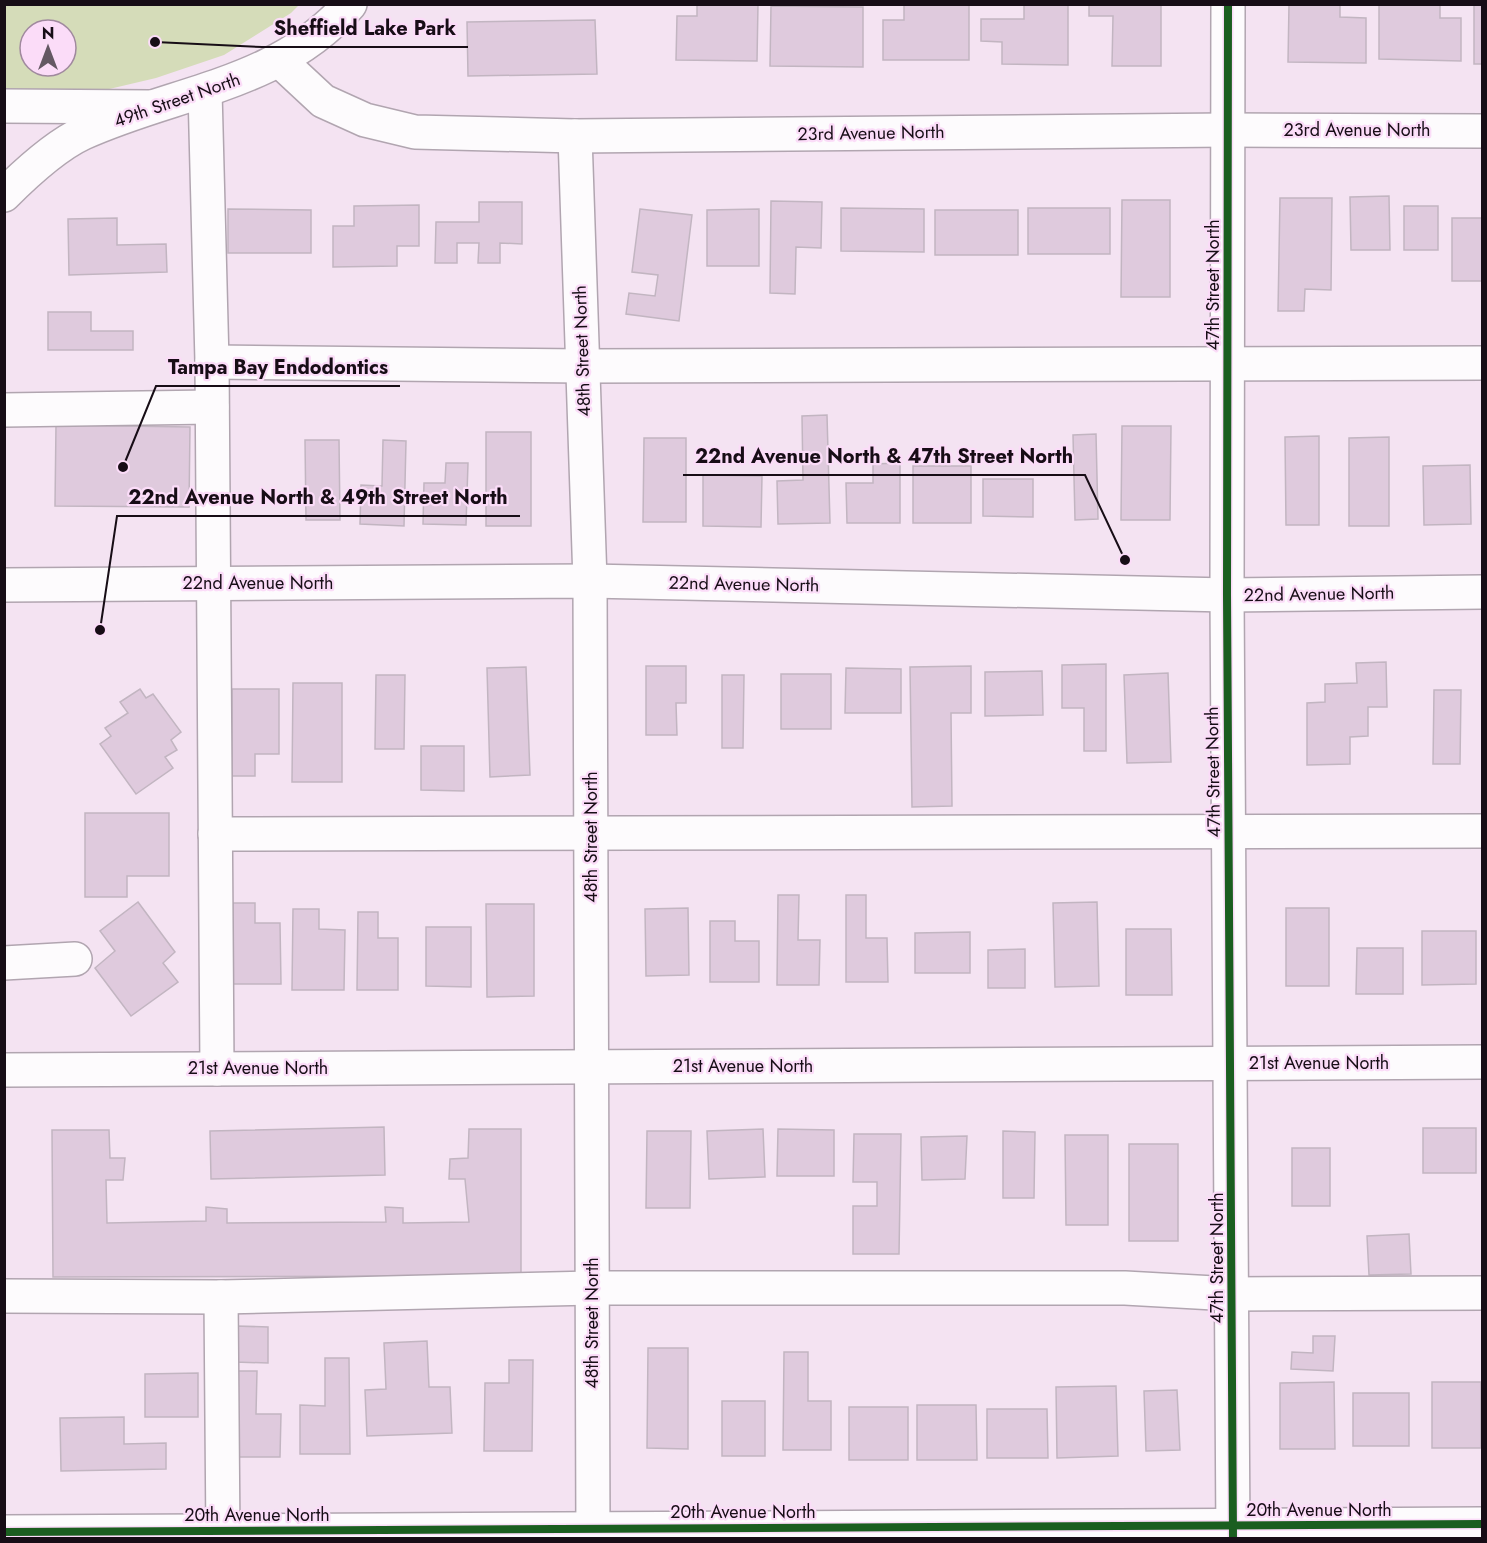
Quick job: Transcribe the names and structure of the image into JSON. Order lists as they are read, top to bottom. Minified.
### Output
{"streets":{"street":["49th Street North","23rd Avenue North","47th Street North","48th Street North","22nd Avenue North","21st Avenue North","20th Avenue North"]},"crossings":[["49th Street North","23rd Avenue North"],["23rd Avenue North","47th Street North"],["23rd Avenue North","48th Street North"],["47th Street North","22nd Avenue North"],["47th Street North","21st Avenue North"],["47th Street North","20th Avenue North"],["48th Street North","22nd Avenue North"],["48th Street North","21st Avenue North"],["48th Street North","20th Avenue North"]],"places":["Sheffield Lake Park","Tampa Bay Endodontics","22nd Avenue North & 47th Street North","22nd Avenue North & 49th Street North"],"north":"top"}
